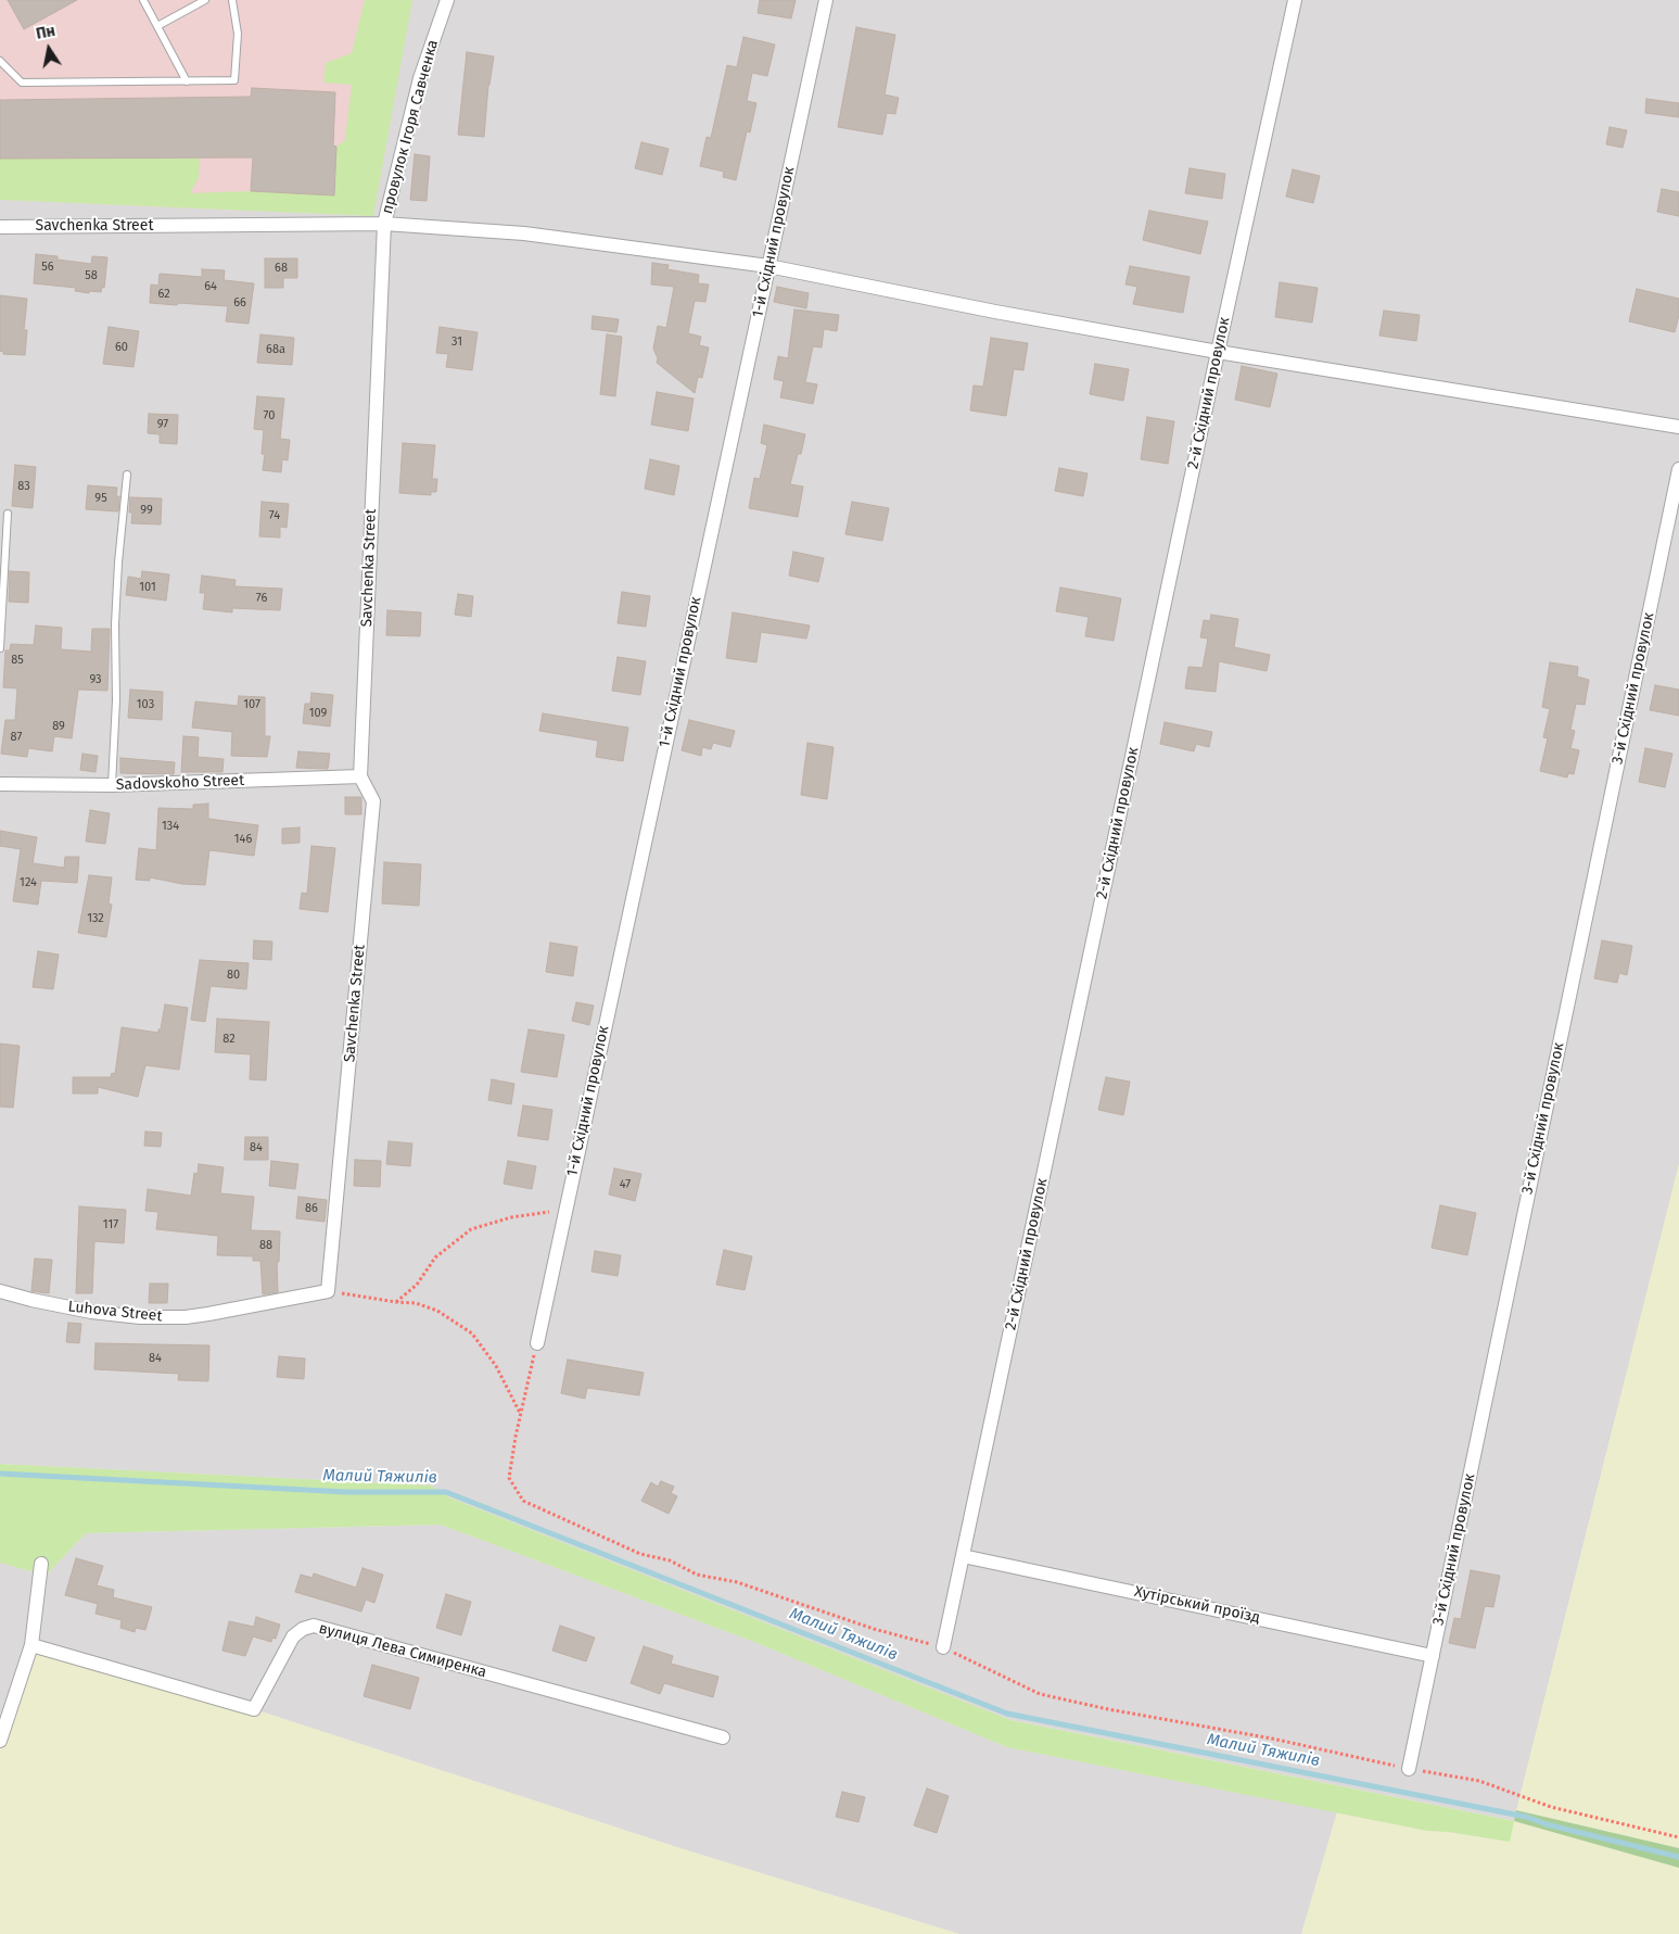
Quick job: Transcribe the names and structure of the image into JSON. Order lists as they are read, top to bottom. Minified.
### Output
{"streets":{"street":["провулок Ігоря Савченка","Savchenka Street","1-й Східний провулок","2-й Східний провулок","3-й Східний провулок","Sadovskoho Street","Luhova Street","Хутірський проїзд","вулиця Лева Симиренка"]},"crossings":[["провулок Ігоря Савченка","Savchenka Street"],["Savchenka Street","Sadovskoho Street"],["Savchenka Street","Luhova Street"],["2-й Східний провулок","Хутірський проїзд"],["3-й Східний провулок","Хутірський проїзд"]],"water":["Малий Тяжилів"],"house_numbers":["56","68","58","64","62","66","31","60","68а","70","97","83","95","99","74","101","76","85","93","103","107","109","89","87","134","146","124","132","80","82","84","47","86","117","88","84"],"north":"top"}
